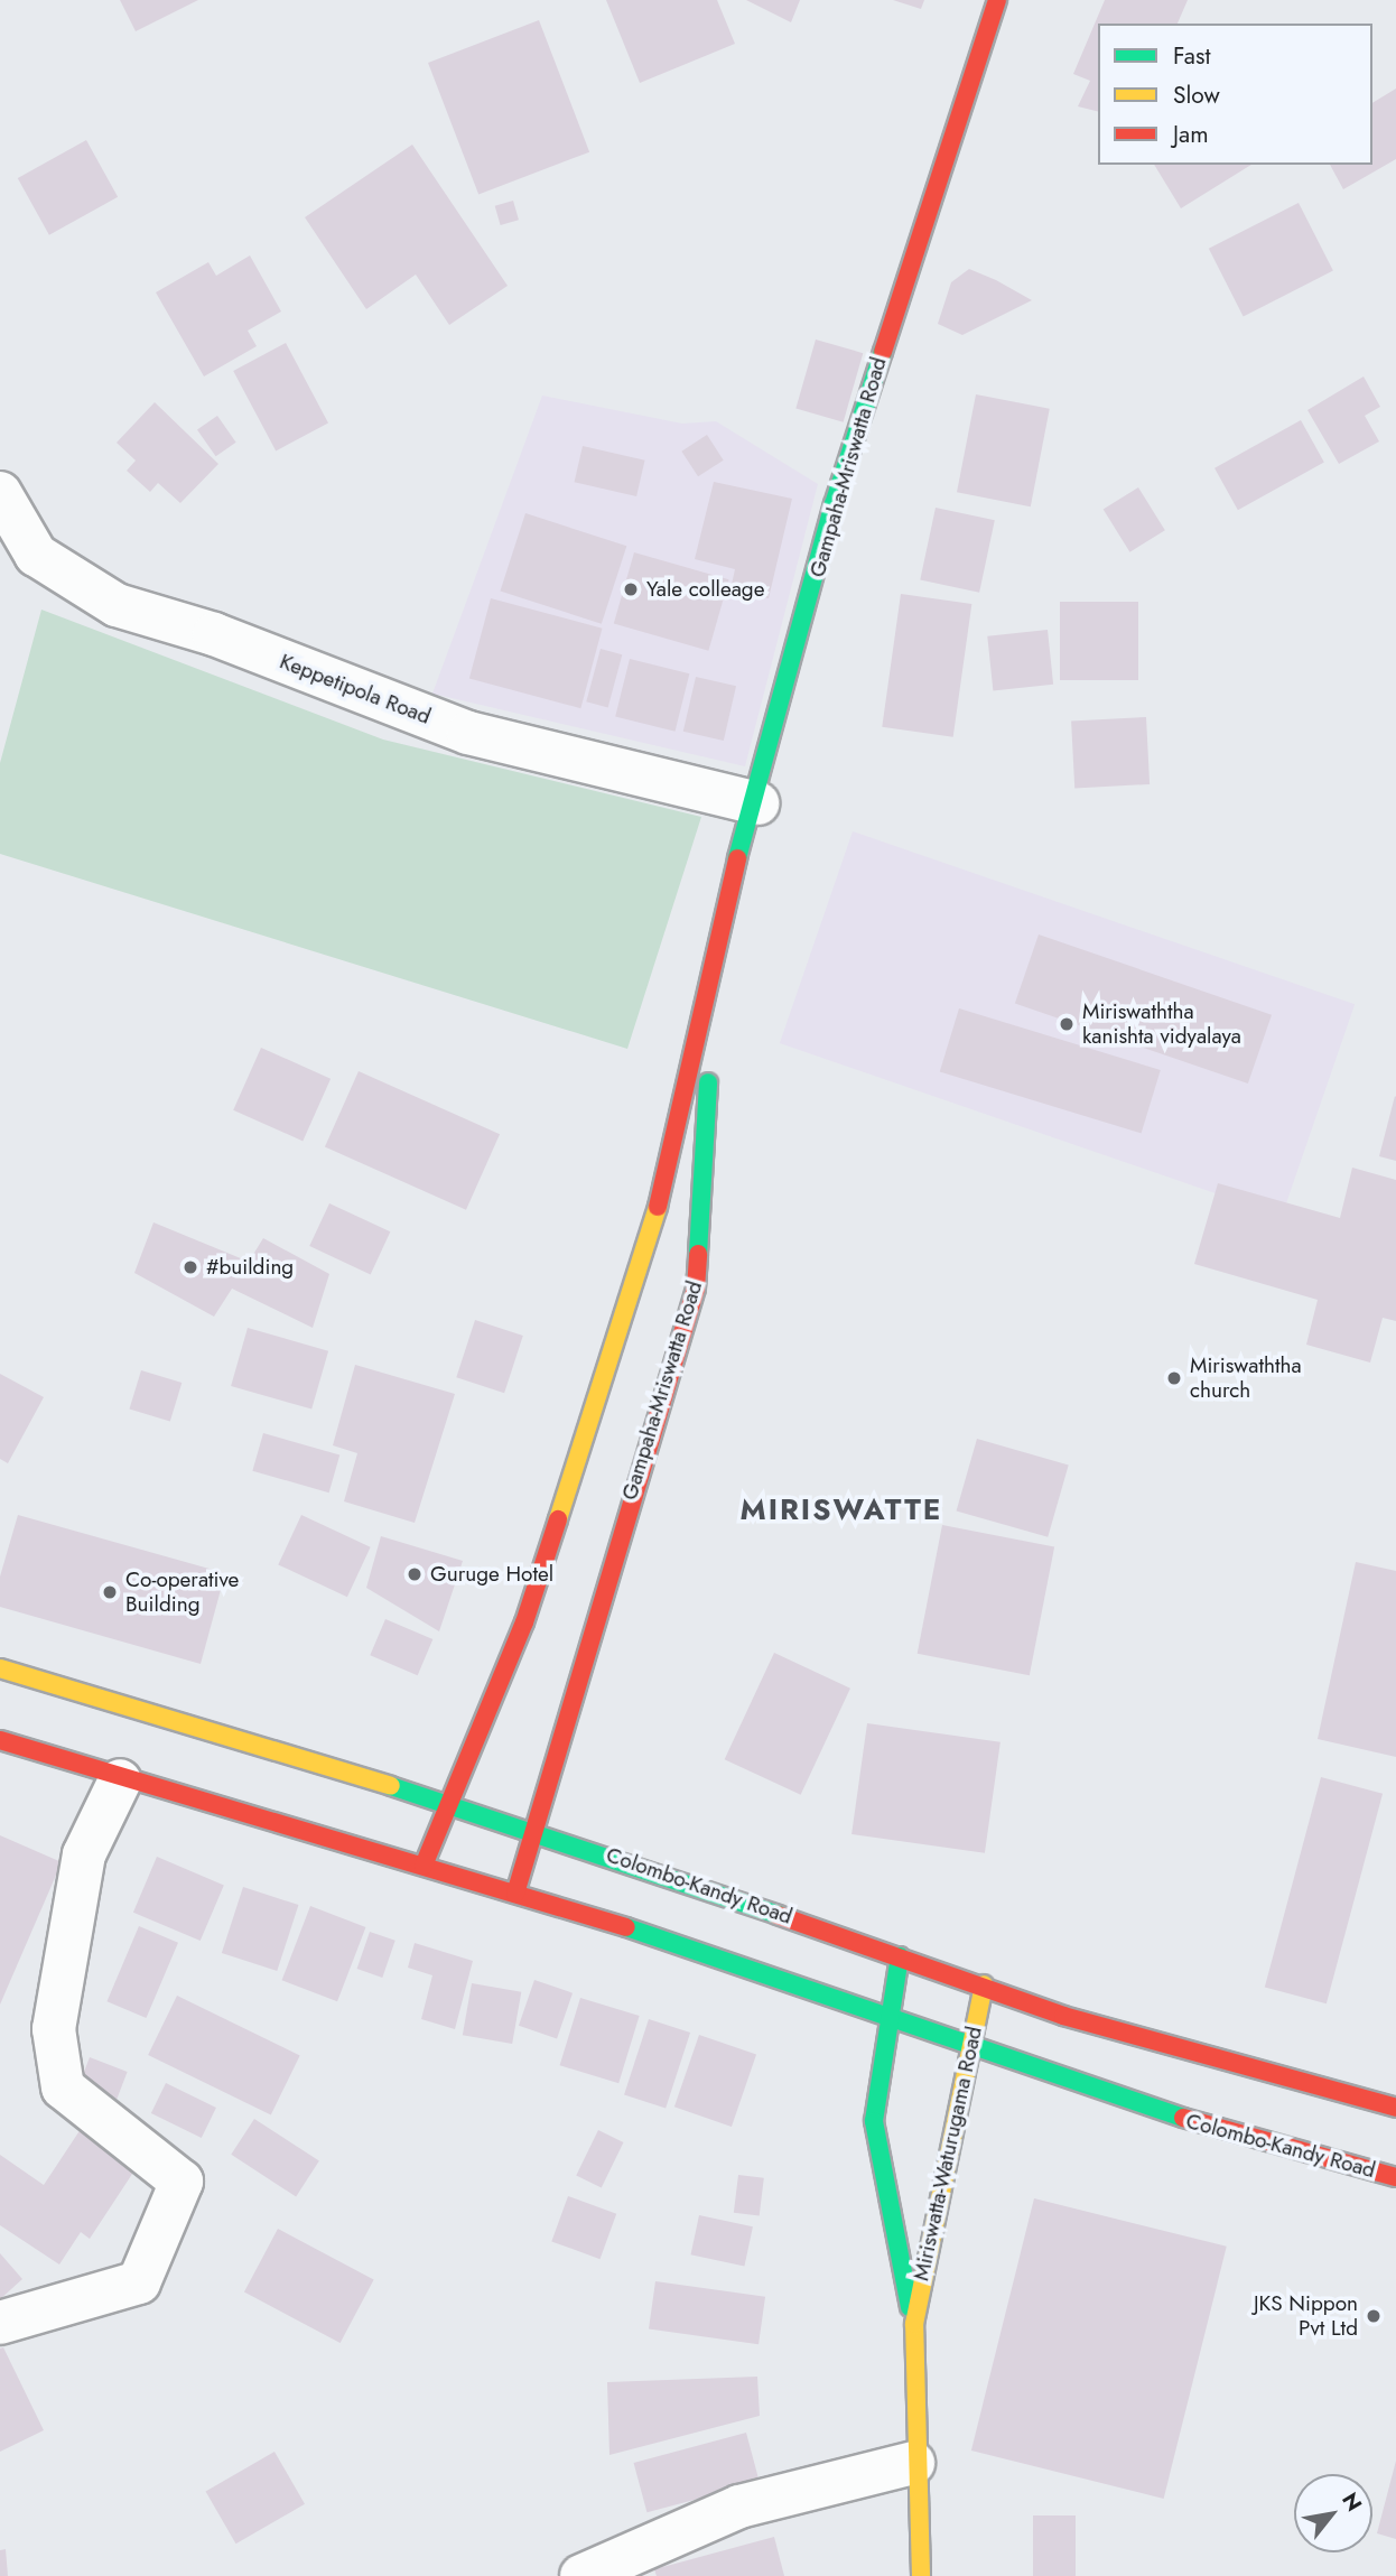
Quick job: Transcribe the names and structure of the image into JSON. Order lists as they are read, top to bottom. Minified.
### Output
{"streets":{"main road":["Gampaha-Mriswatta Road","Colombo-Kandy Road","Miriswatta-Waturugama Road"],"street":["Keppetipola Road"]},"crossings":[["Gampaha-Mriswatta Road","Keppetipola Road"],["Gampaha-Mriswatta Road","Colombo-Kandy Road"],["Colombo-Kandy Road","Miriswatta-Waturugama Road"]],"districts":["MIRISWATTE"],"places":["Yale colleage","Miriswaththa kanishta vidyalaya","#building","Miriswaththa church","Guruge Hotel","Co-operative Building","JKS Nippon Pvt Ltd"],"legend":["Fast","Slow","Jam"],"north":"top right"}
